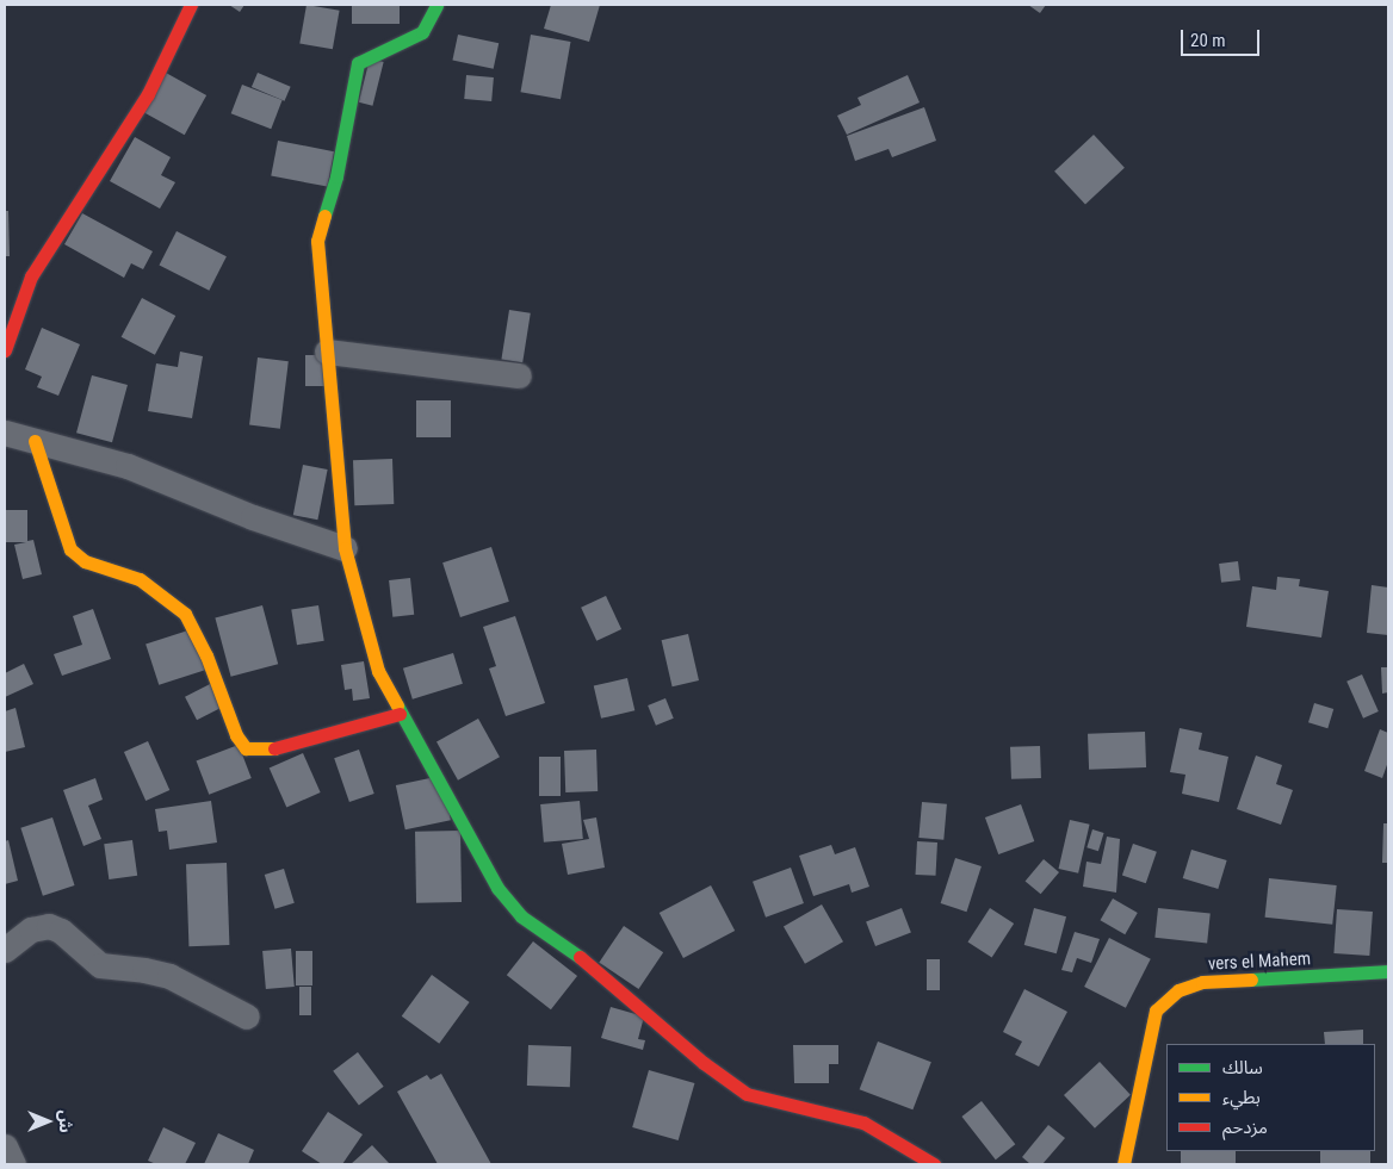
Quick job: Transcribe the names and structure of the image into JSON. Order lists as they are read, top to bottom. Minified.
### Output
{"streets":{"street":["vers el Mahem"]},"legend":["سالك","بطيء","مزدحم"],"scale_bar":"20 m","north":"right"}
